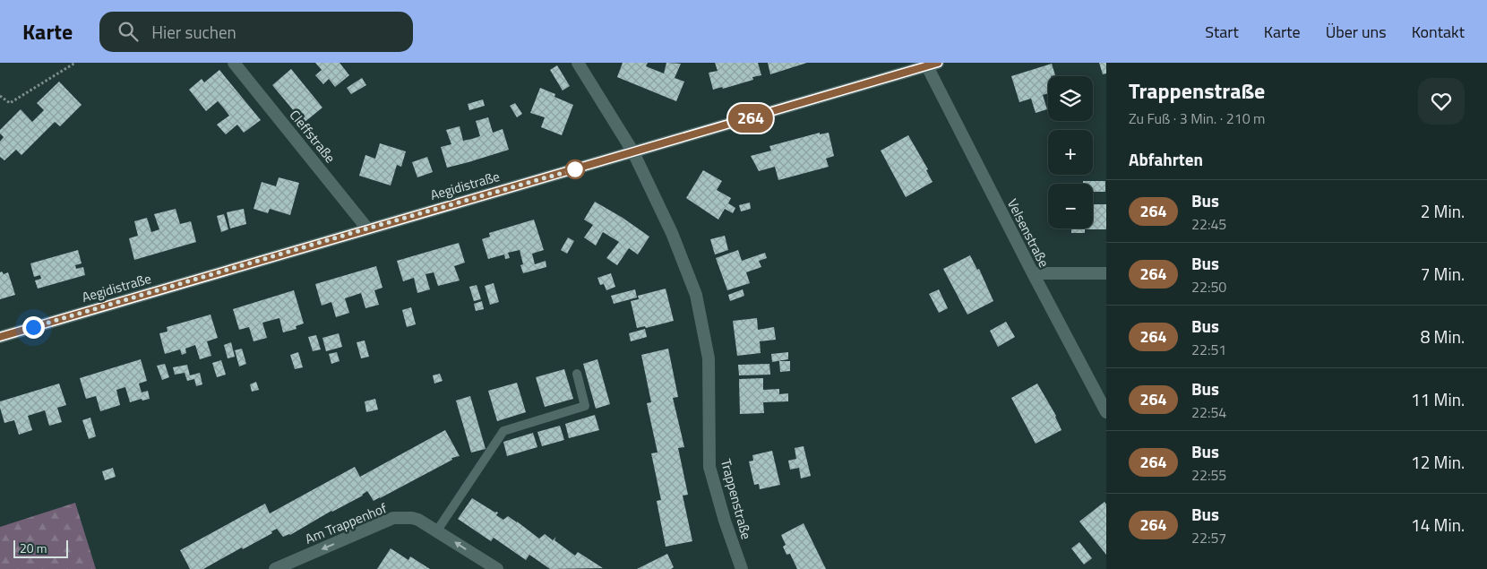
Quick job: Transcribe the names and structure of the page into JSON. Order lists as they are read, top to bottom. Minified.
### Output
{"streets":{"street":["Cleffstraße","Aegidistraße","Velsenstraße","Trappenstraße","Am Trappenhof"]},"crossings":[["Cleffstraße","Aegidistraße"],["Aegidistraße","Velsenstraße"],["Aegidistraße","Trappenstraße"]],"one_way":["Am Trappenhof"],"lines":["bus line 264"],"scale_bar":"20 m","page":{"header":"Karte","search":"Hier suchen","nav":["Start","Karte","Über uns","Kontakt"],"on_map":"264","heading":[["Trappenstraße","Zu Fuß · 3 Min. · 210 m"],"Abfahrten"],"map_buttons":["+","−"],"list":[{"mark":"264","name":"Bus","note":"22:45","value":"2 Min."},{"mark":"264","name":"Bus","note":"22:50","value":"7 Min."},{"mark":"264","name":"Bus","note":"22:51","value":"8 Min."},{"mark":"264","name":"Bus","note":"22:54","value":"11 Min."},{"mark":"264","name":"Bus","note":"22:55","value":"12 Min."},{"mark":"264","name":"Bus","note":"22:57","value":"14 Min."}],"scale":"20 m"}}
